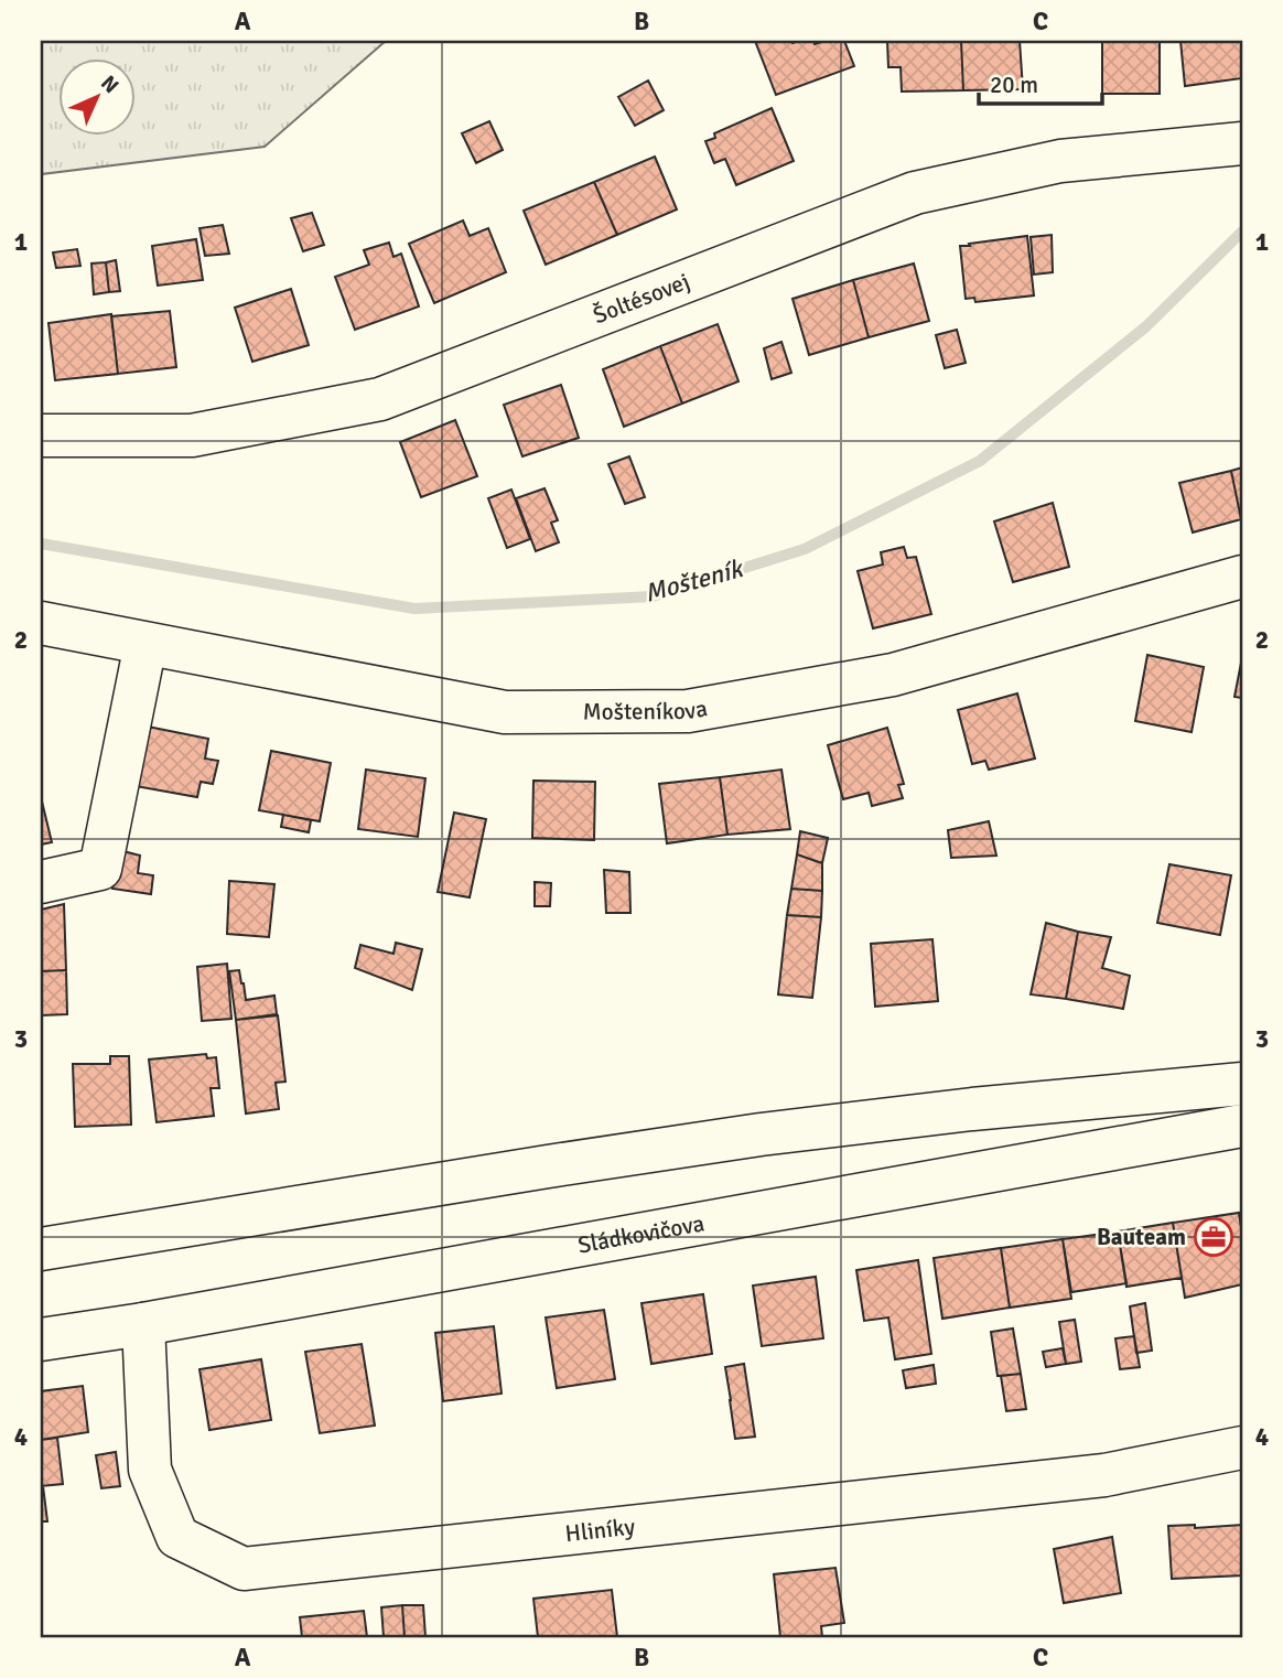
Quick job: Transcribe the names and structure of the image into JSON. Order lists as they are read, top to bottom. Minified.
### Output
{"streets":{"street":["Šoltésovej","Mošteníkova","Sládkovičova","Hliníky"]},"crossings":[["Sládkovičova","Hliníky"]],"water":["Mošteník"],"places":{"office":["Bauteam"]},"scale_bar":"20 m","north":"top right","grid":{"columns":["A","B","C"],"rows":["1","2","3","4"]}}
